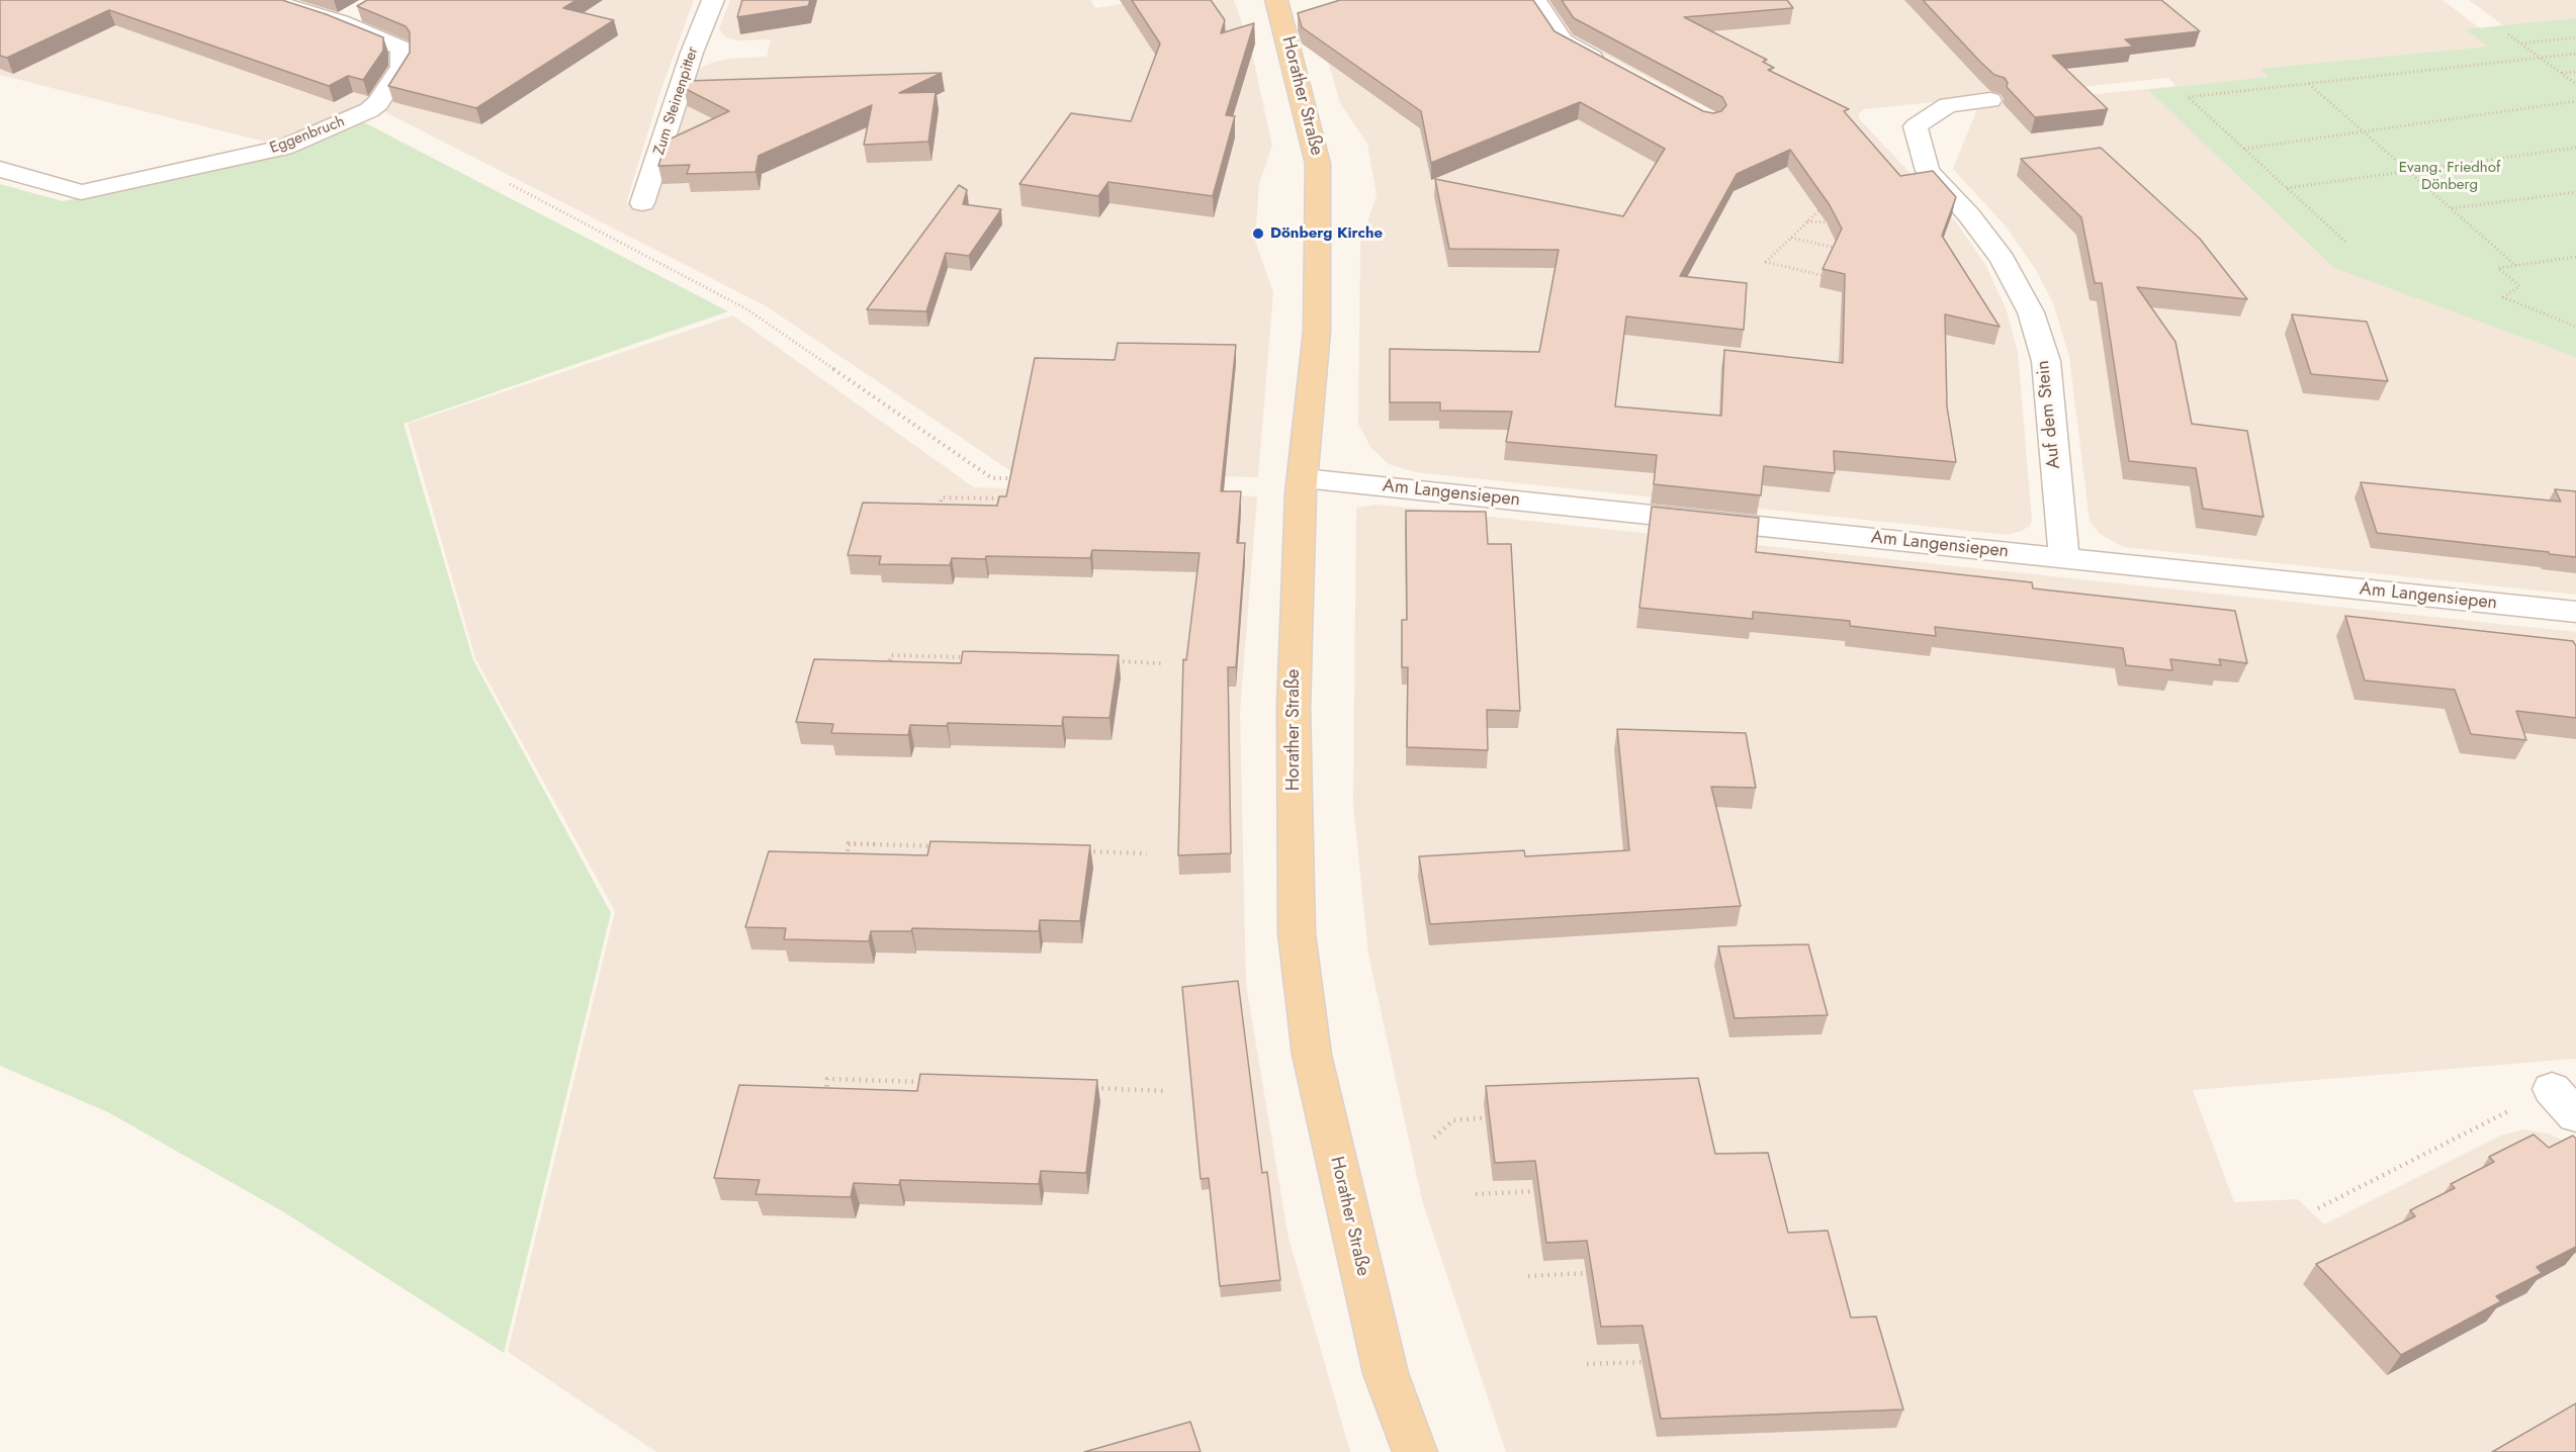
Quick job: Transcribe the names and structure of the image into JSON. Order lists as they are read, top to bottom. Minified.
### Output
{"streets":{"main road":["Horather Straße"],"street":["Zum Steinenpitter","Eggenbruch","Auf dem Stein","Am Langensiepen"]},"crossings":[["Horather Straße","Am Langensiepen"],["Auf dem Stein","Am Langensiepen"]],"parks":["Evang. Friedhof Dönberg"],"places":["Dönberg Kirche"]}
